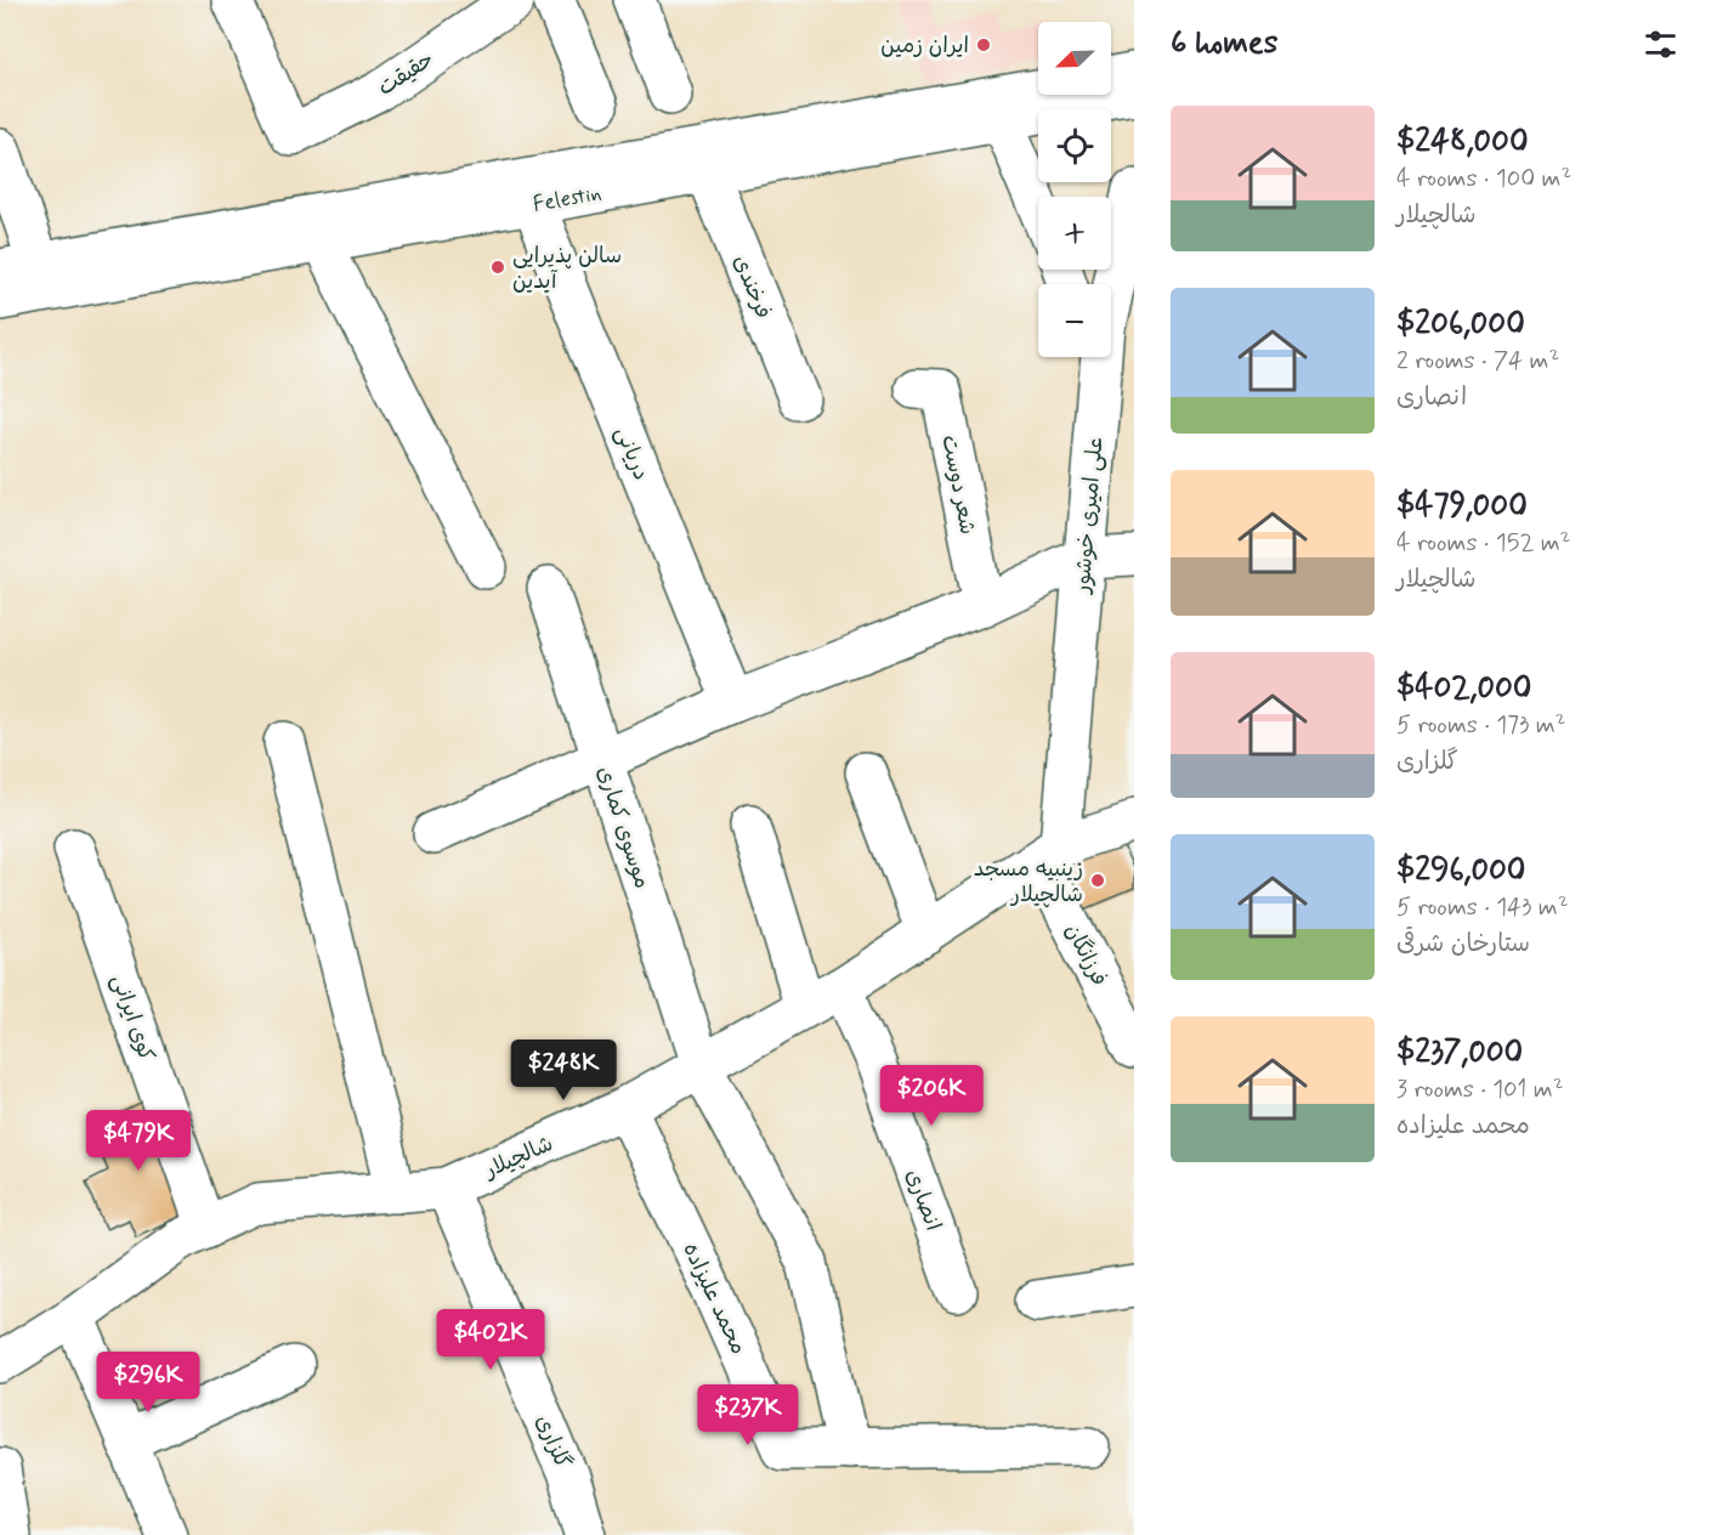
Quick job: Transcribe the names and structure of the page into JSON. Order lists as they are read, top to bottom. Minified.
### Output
{"streets":{"street":["حقیقت","Felestin","فرخندی","دریانی","شعر دوست","علی امیری خوشور","موسوی کماری","فرزانگان","کوی ایرانی","شالچیلار","انصاری","محمد علیزاده","گلزاری"]},"crossings":[["Felestin","فرخندی"],["Felestin","دریانی"],["علی امیری خوشور","فرزانگان"],["علی امیری خوشور","شالچیلار"],["موسوی کماری","شالچیلار"],["موسوی کماری","محمد علیزاده"],["فرزانگان","شالچیلار"],["کوی ایرانی","شالچیلار"],["شالچیلار","انصاری"],["شالچیلار","محمد علیزاده"],["شالچیلار","گلزاری"]],"places":["ایران زمین","سالن پذیرایی آیدین","زینبیه مسجد شالچیلار"],"north":"bottom left","page":{"heading":"6 homes","map_buttons":["+","−"],"list":[{"name":"$248,000","note":"4 rooms · 100 m² · شالچیلار"},{"name":"$206,000","note":"2 rooms · 74 m² · انصاری"},{"name":"$479,000","note":"4 rooms · 152 m² · شالچیلار"},{"name":"$402,000","note":"5 rooms · 173 m² · گلزاری"},{"name":"$296,000","note":"5 rooms · 143 m² · ستارخان شرقی"},{"name":"$237,000","note":"3 rooms · 101 m² · محمد علیزاده"}],"price":["$248K","$206K","$479K","$402K","$296K","$237K"]}}
